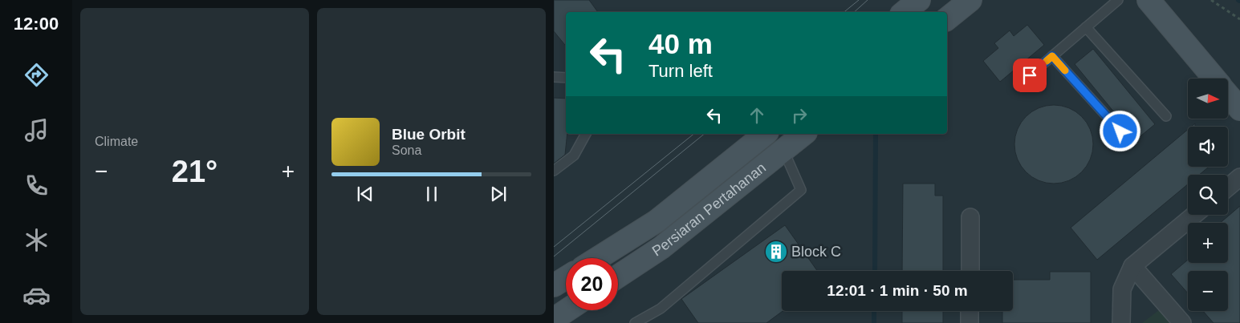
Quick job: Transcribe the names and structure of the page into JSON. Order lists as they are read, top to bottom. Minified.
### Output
{"streets":{"main road":["Persiaran Pertahanan"]},"places":{"building":["Block C"]},"north":"right","page":{"tabs":"12:00","tile":"Climate","turn":["40 m","Turn left"],"map_buttons":["+","−"],"song":["Blue Orbit","Sona"],"heat":["−","21°","+"],"limit":"20","trip":"12:01 · 1 min · 50 m"}}
